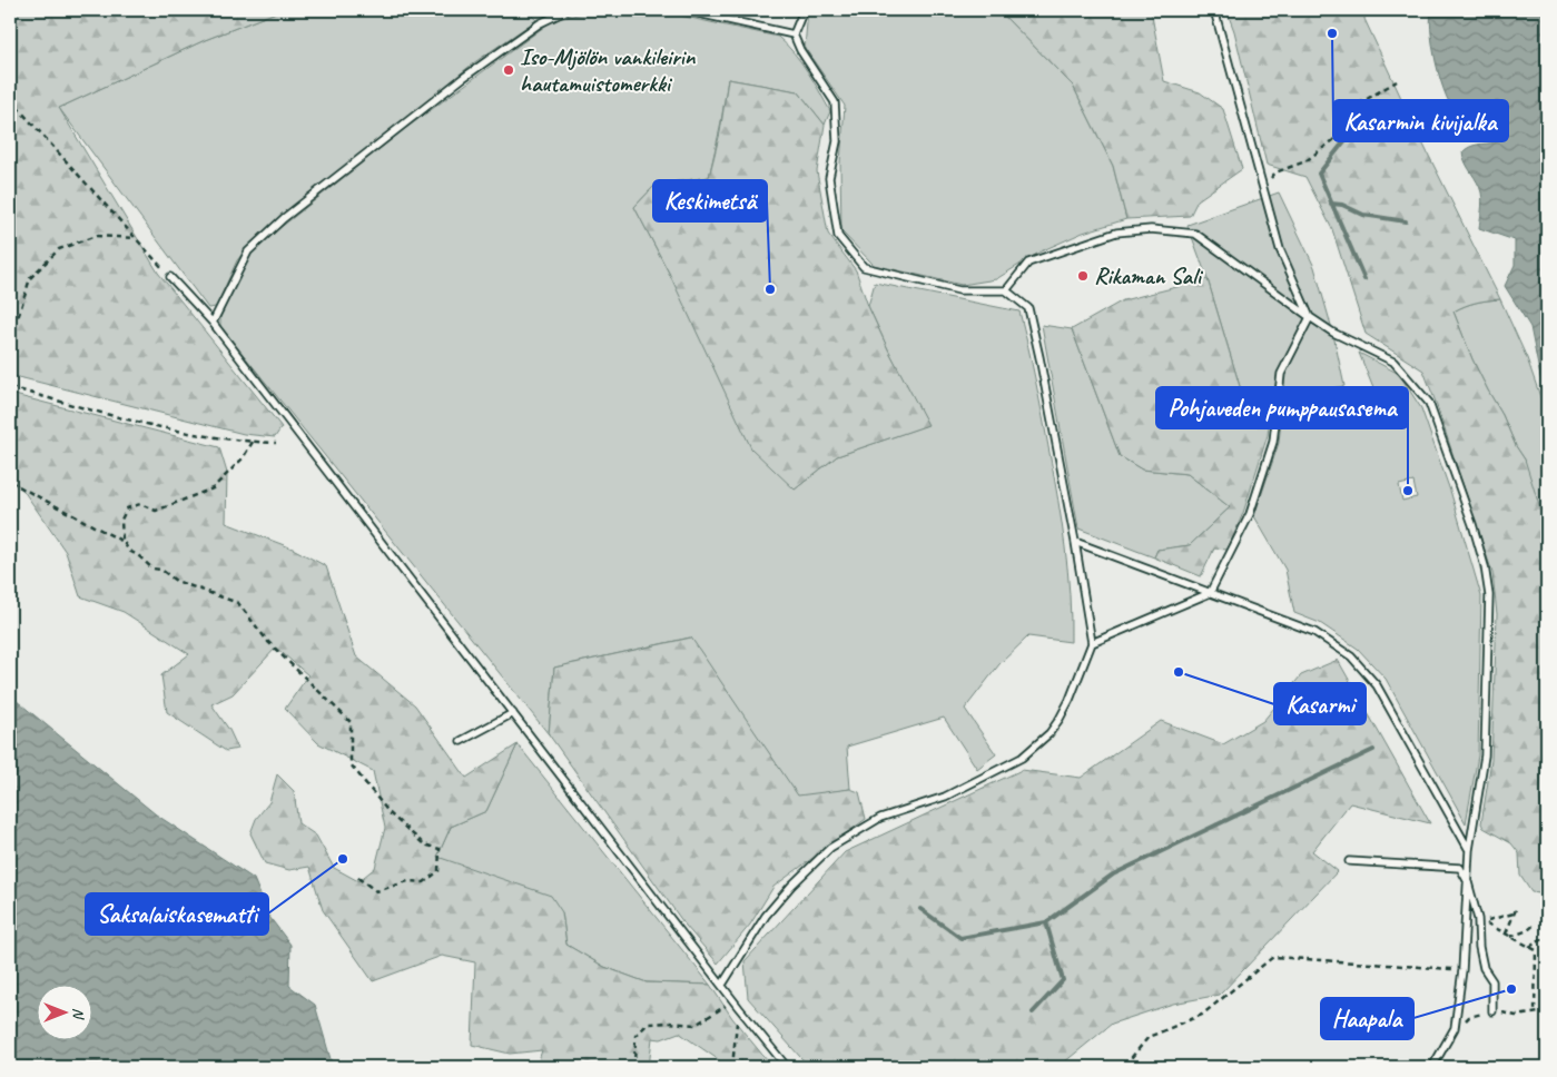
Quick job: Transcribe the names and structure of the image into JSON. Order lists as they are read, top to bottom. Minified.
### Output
{"places":["Kasarmin kivijalka","Iso-Mjölön vankileirin hautamuistomerkki","Rikaman Sali","Keskimetsä","Pohjaveden pumppausasema","Kasarmi","Saksalaiskasematti","Haapala"],"north":"right"}
